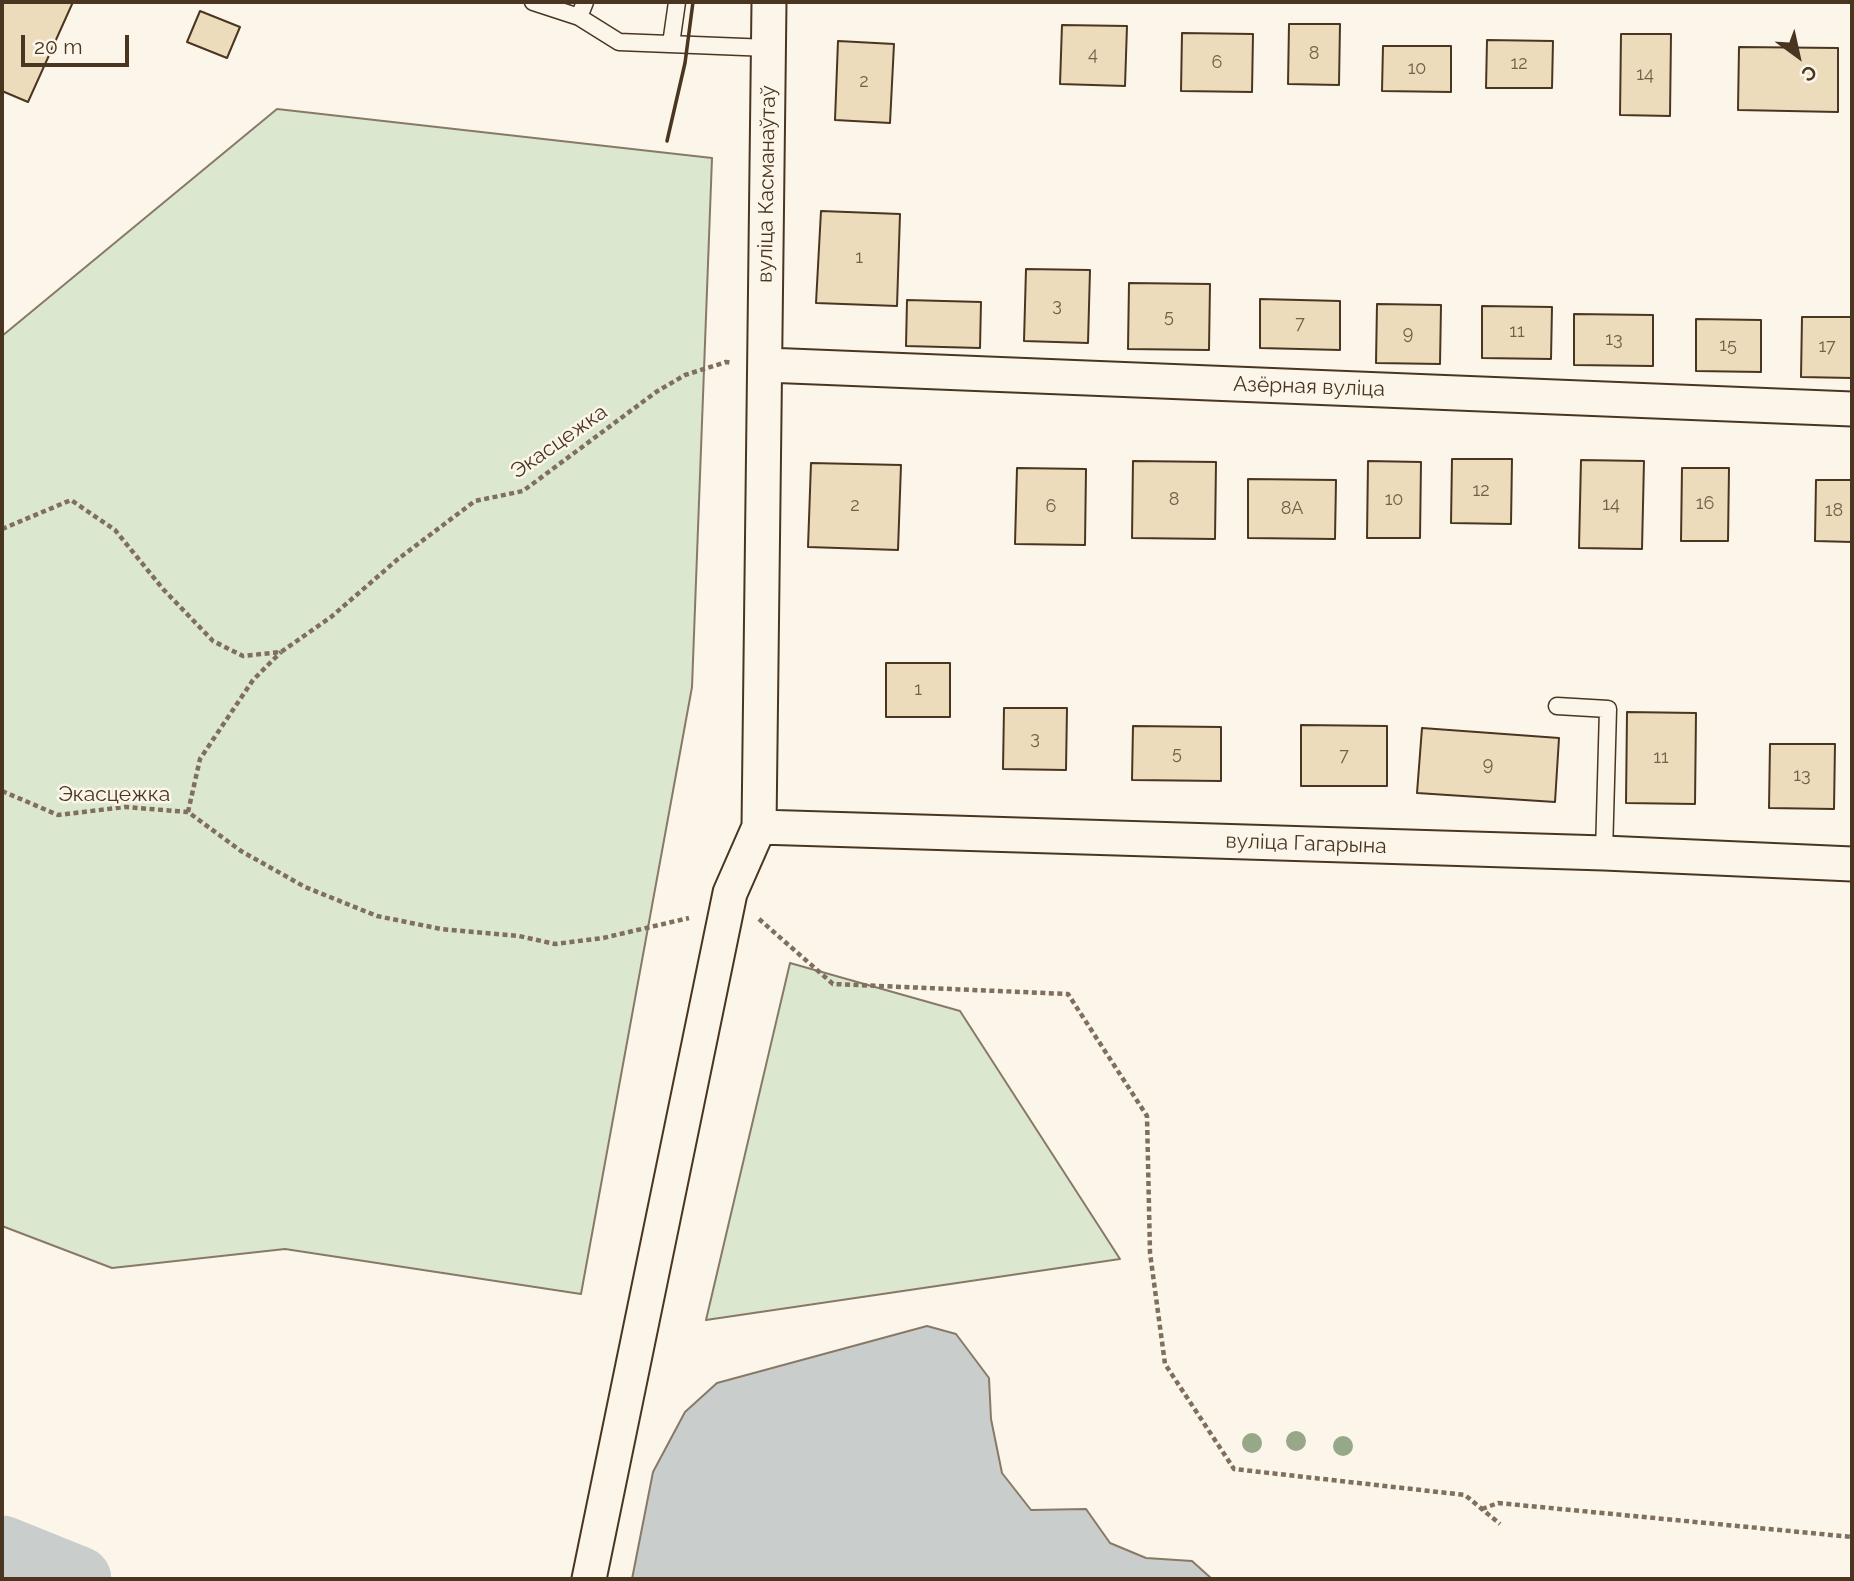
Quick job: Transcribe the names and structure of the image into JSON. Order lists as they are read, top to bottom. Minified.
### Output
{"streets":{"street":["вуліца Касманаўтаў","Азёрная вуліца","вуліца Гагарына"],"path":["Экасцежка"]},"crossings":[["вуліца Касманаўтаў","Азёрная вуліца"],["вуліца Касманаўтаў","Экасцежка"],["вуліца Касманаўтаў","вуліца Гагарына"],["Азёрная вуліца","Экасцежка"]],"house_numbers":["8","4","6","12","10","14","2","1","3","5","7","11","9","13","15","17","12","8","10","16","14","2","6","8А","18","1","3","5","7","11","9","13"],"scale_bar":"20 m","north":"bottom right"}
